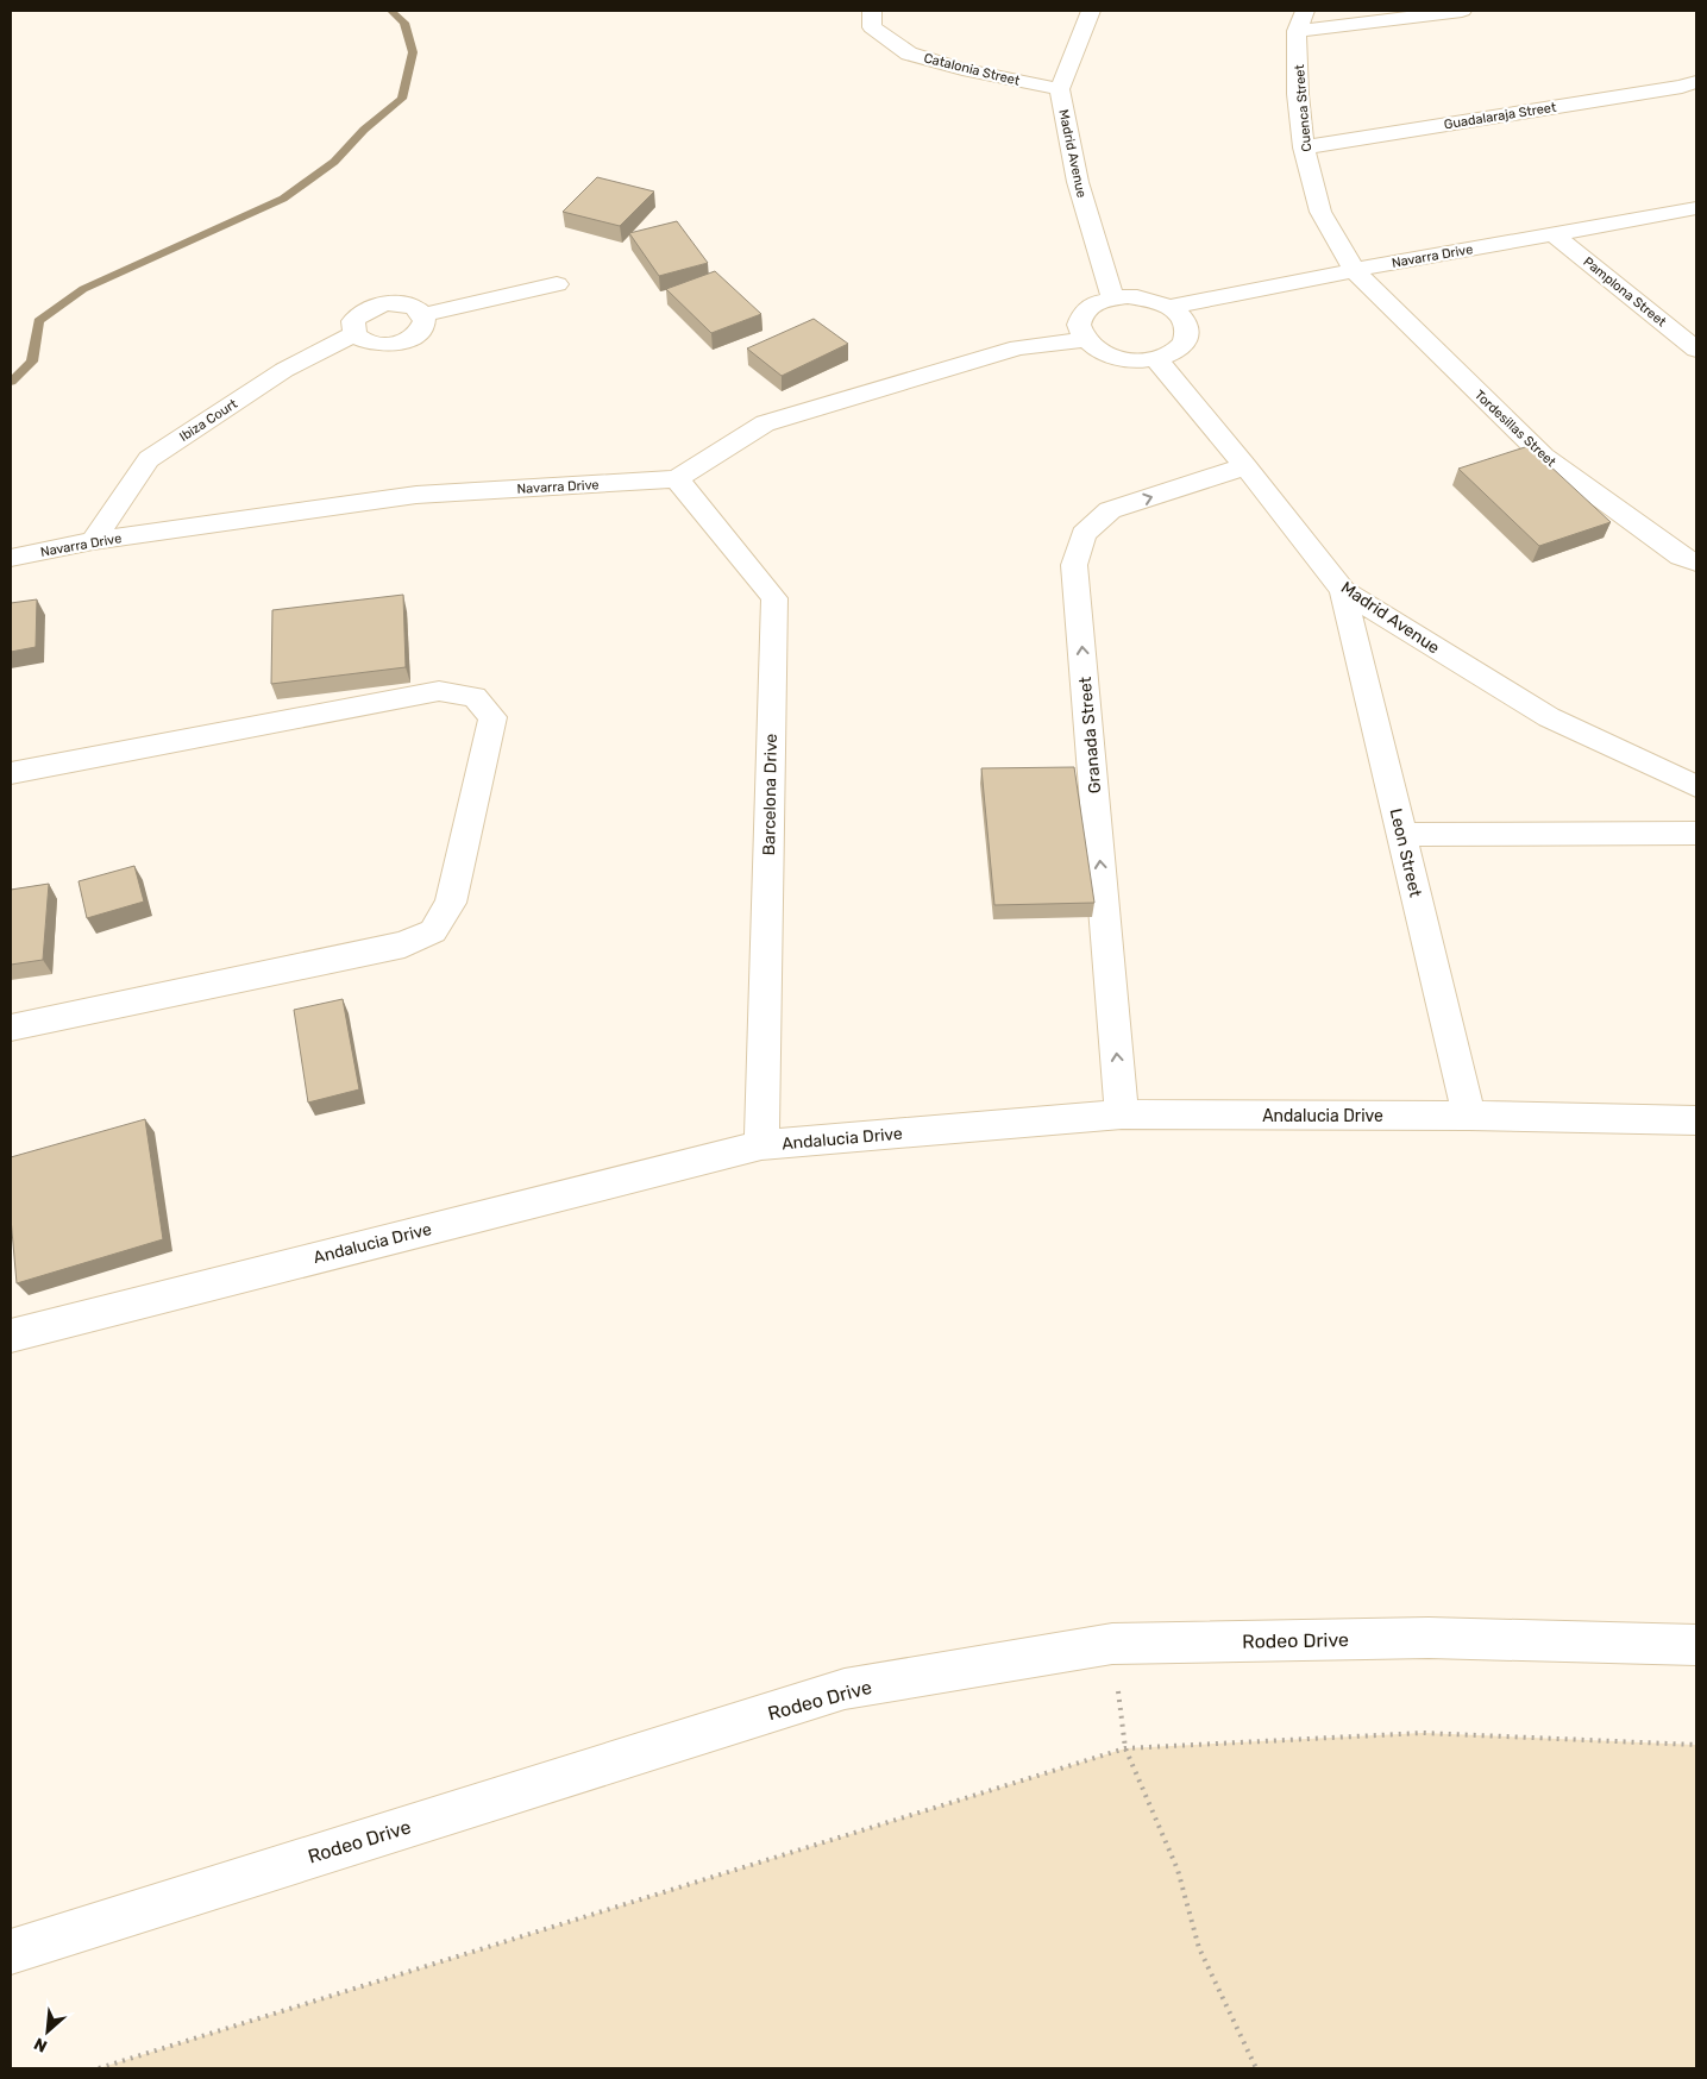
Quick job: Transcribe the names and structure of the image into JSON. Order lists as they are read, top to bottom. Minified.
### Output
{"streets":{"street":["Catalonia Street","Cuenca Street","Guadalaraja Street","Madrid Avenue","Navarra Drive","Pamplona Street","Ibiza Court","Tordesillas Street","Granada Street","Barcelona Drive","Leon Street","Andalucia Drive","Rodeo Drive"]},"crossings":[["Catalonia Street","Madrid Avenue"],["Cuenca Street","Guadalaraja Street"],["Cuenca Street","Navarra Drive"],["Cuenca Street","Tordesillas Street"],["Madrid Avenue","Navarra Drive"],["Madrid Avenue","Granada Street"],["Madrid Avenue","Leon Street"],["Navarra Drive","Pamplona Street"],["Navarra Drive","Ibiza Court"],["Navarra Drive","Tordesillas Street"],["Navarra Drive","Barcelona Drive"],["Granada Street","Andalucia Drive"],["Barcelona Drive","Andalucia Drive"],["Leon Street","Andalucia Drive"]],"one_way":["Granada Street"],"north":"bottom left"}
